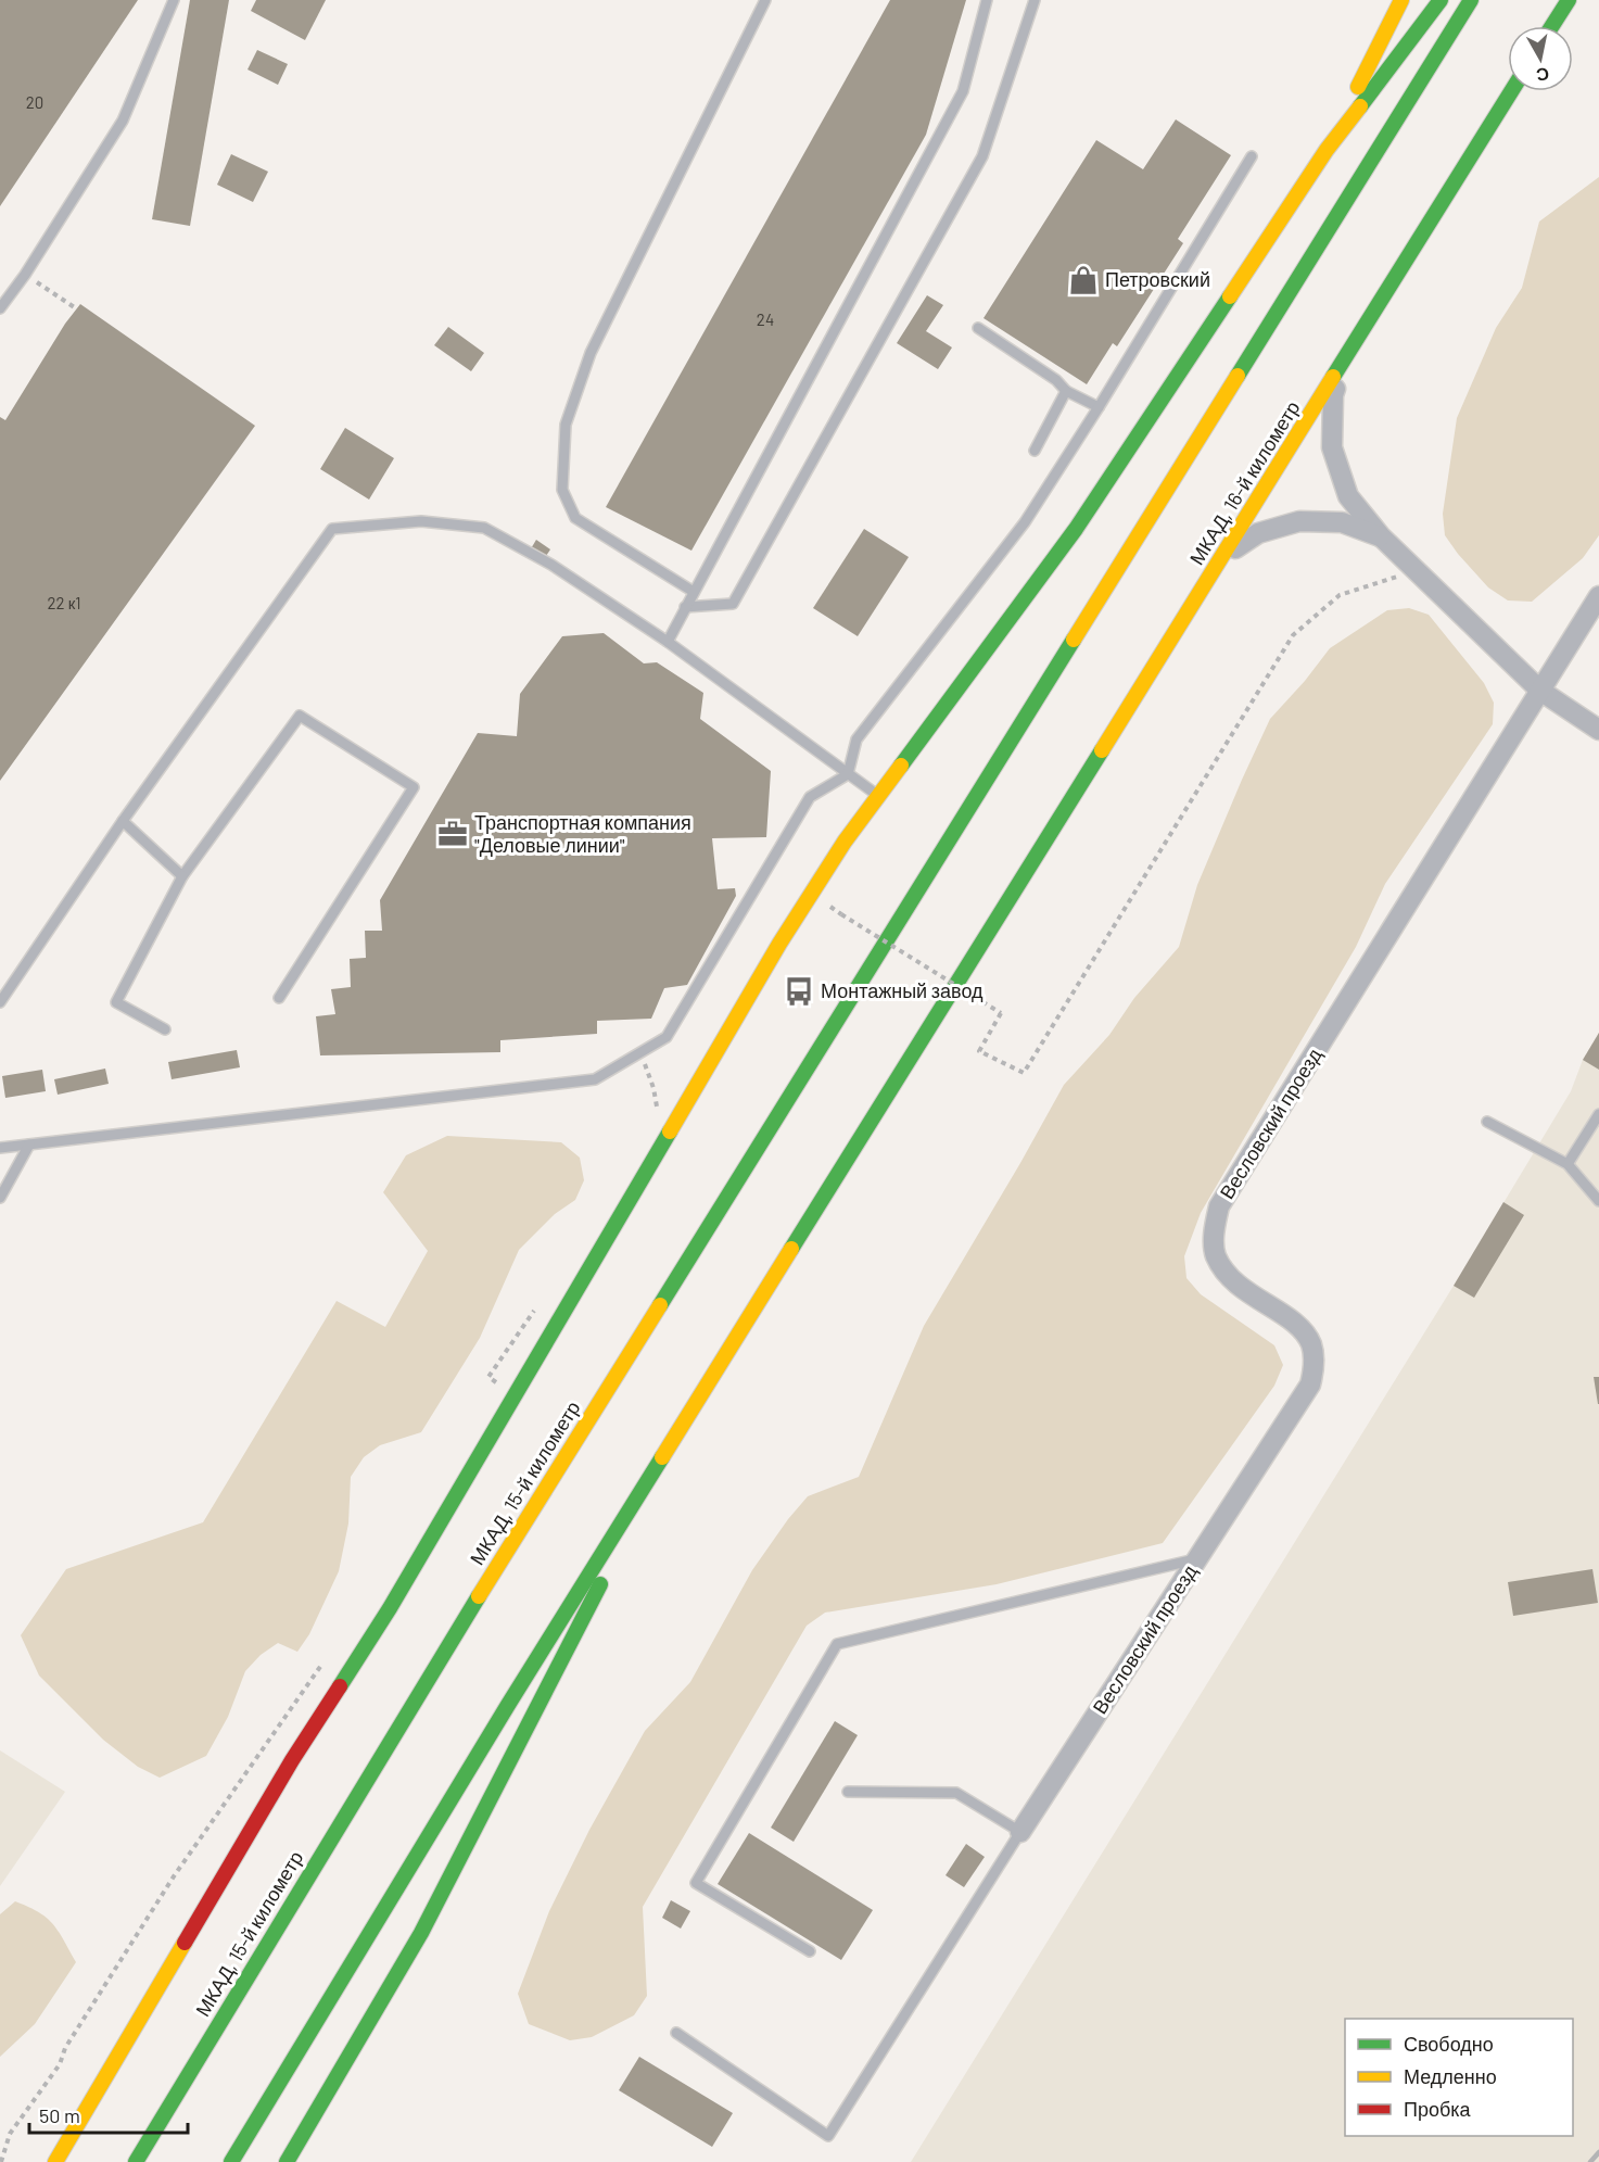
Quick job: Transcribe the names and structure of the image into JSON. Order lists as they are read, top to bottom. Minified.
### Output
{"streets":{"main road":["МКАД, 16-й километр","МКАД, 15-й километр"],"street":["Весловский проезд"]},"places":{"shop":["Петровский"],"office":["Транспортная компания \"Деловые линии\""],"bus stop":["Монтажный завод"]},"house_numbers":["20","24","22 к1"],"legend":["Свободно","Медленно","Пробка"],"scale_bar":"50 m","north":"bottom"}
